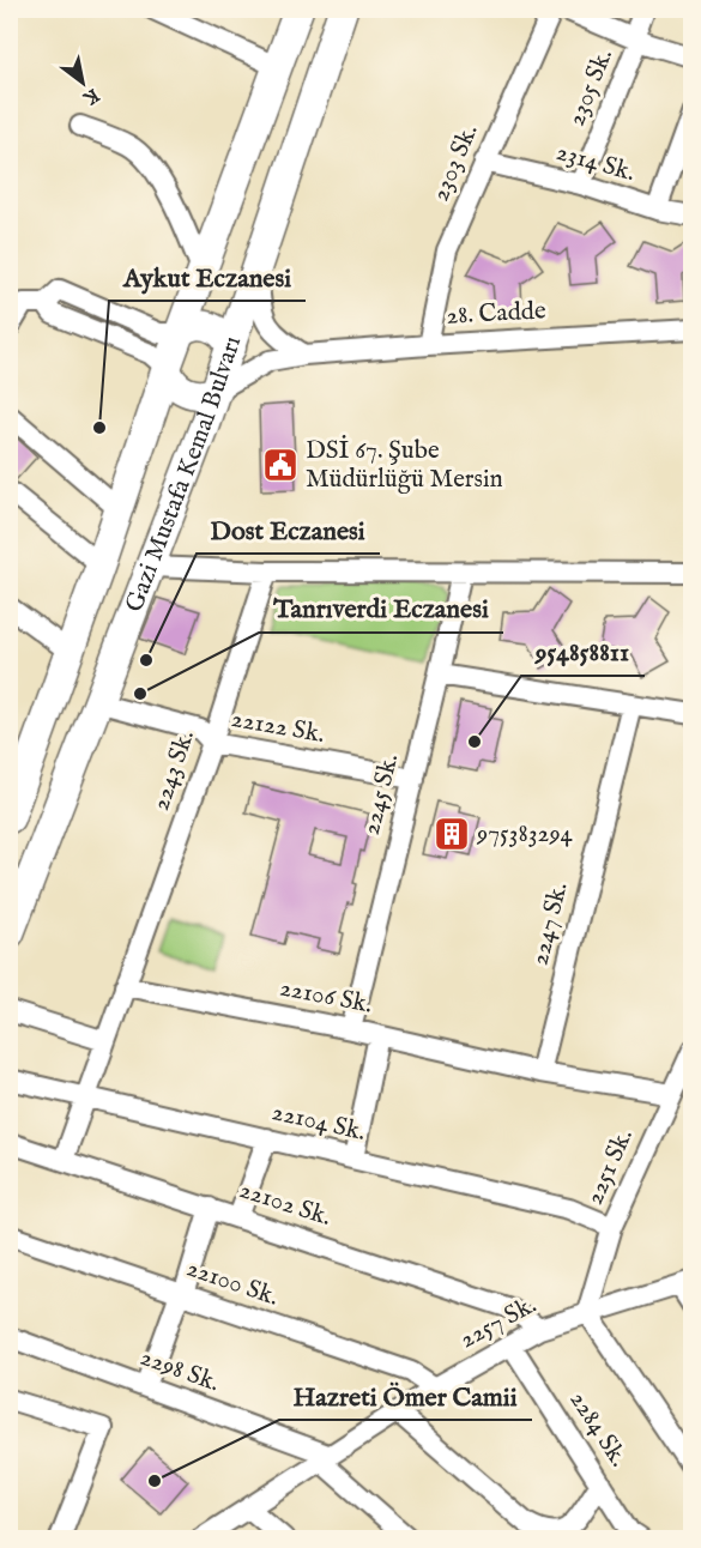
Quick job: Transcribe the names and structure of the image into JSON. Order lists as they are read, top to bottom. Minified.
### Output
{"streets":{"highway":["Gazi Mustafa Kemal Bulvarı"],"street":["2305 Sk.","2303 Sk.","2314 Sk.","28. Cadde","22122 Sk.","2243 Sk.","2245 Sk.","2247 Sk.","22106 Sk.","22104 Sk.","2251 Sk.","22102 Sk.","22100 Sk.","2257 Sk.","2298 Sk.","2284 Sk."]},"crossings":[["2305 Sk.","2314 Sk."],["2303 Sk.","2314 Sk."],["2303 Sk.","28. Cadde"],["28. Cadde","Gazi Mustafa Kemal Bulvarı"],["Gazi Mustafa Kemal Bulvarı","22122 Sk."],["22122 Sk.","2243 Sk."],["22122 Sk.","2245 Sk."],["2243 Sk.","22106 Sk."],["2245 Sk.","22106 Sk."],["2247 Sk.","22106 Sk."],["22106 Sk.","2251 Sk."],["22104 Sk.","2251 Sk."],["2251 Sk.","2257 Sk."],["22102 Sk.","2257 Sk."],["22100 Sk.","2257 Sk."],["2257 Sk.","2298 Sk."],["2257 Sk.","2284 Sk."]],"places":{"other":["Aykut Eczanesi","Dost Eczanesi","Tanrıverdi Eczanesi","954858811","Hazreti Ömer Camii"],"public building":["DSİ 67. Şube Müdürlüğü Mersin"],"building":["975383294"]},"north":"bottom right"}
